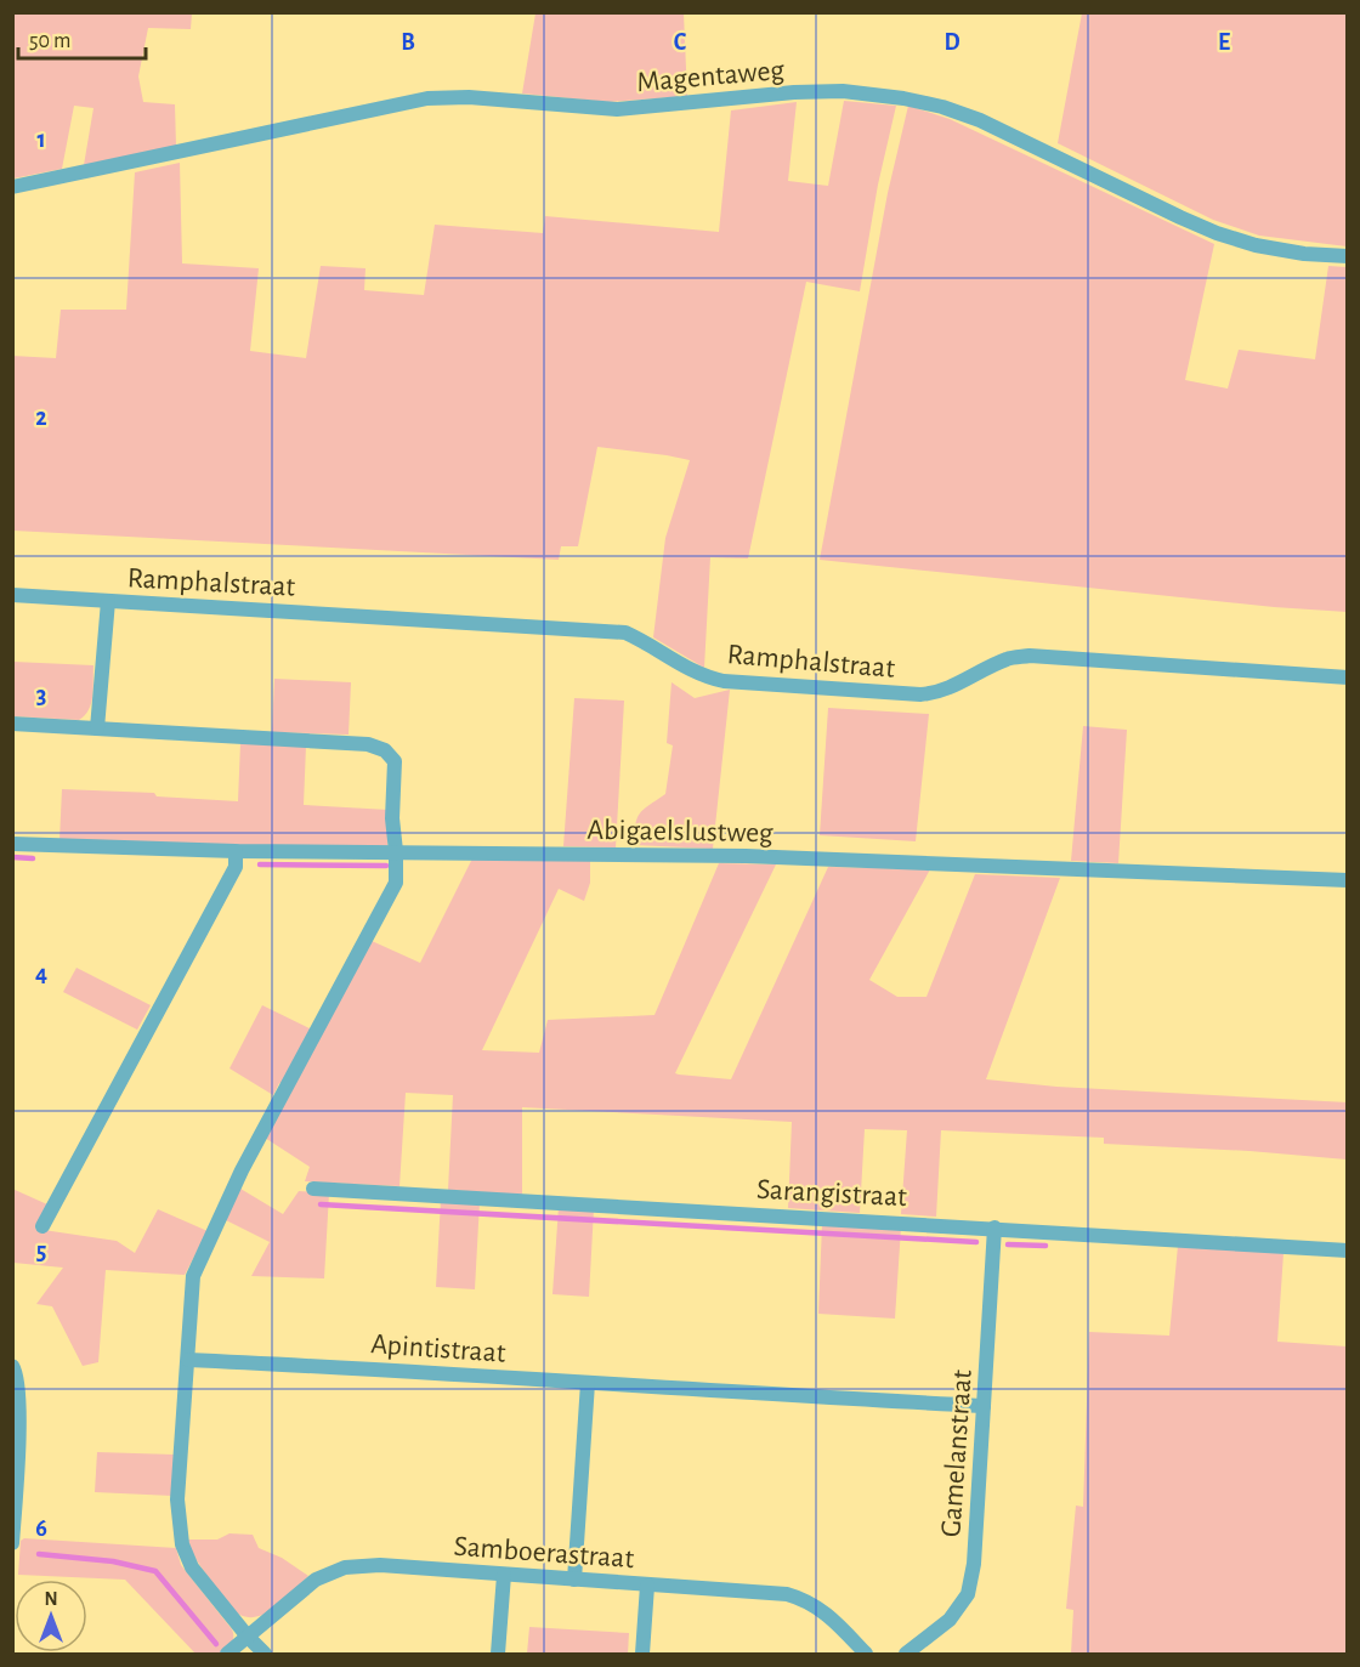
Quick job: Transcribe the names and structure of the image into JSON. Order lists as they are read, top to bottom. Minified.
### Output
{"streets":{"street":["Magentaweg","Ramphalstraat","Abigaelslustweg","Sarangistraat","Apintistraat","Gamelanstraat","Samboerastraat"]},"crossings":[["Sarangistraat","Gamelanstraat"],["Apintistraat","Gamelanstraat"]],"scale_bar":"50 m","north":"top","grid":{"columns":["B","C","D","E"],"rows":["1","2","3","4","5","6"]}}
